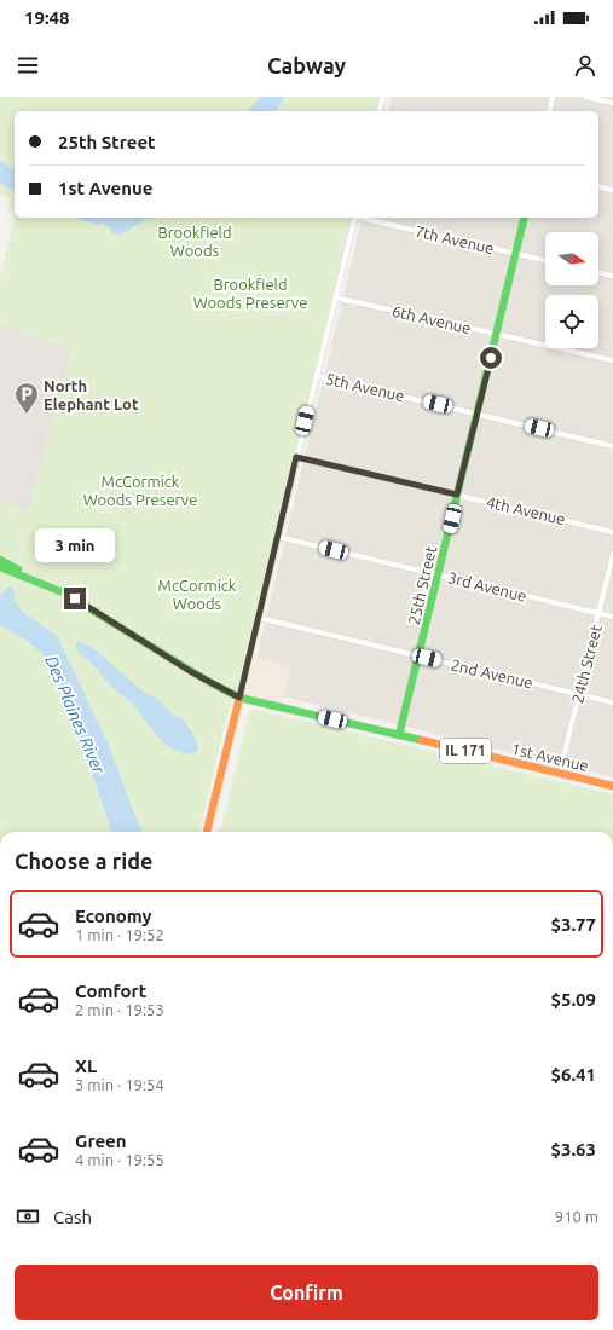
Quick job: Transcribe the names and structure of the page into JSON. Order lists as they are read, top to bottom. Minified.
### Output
{"streets":{"main road":["25th Street","IL 171","1st Avenue"],"street":["7th Avenue","6th Avenue","5th Avenue","4th Avenue","3rd Avenue","24th Street","2nd Avenue"]},"crossings":[["7th Avenue","25th Street"],["6th Avenue","25th Street"],["5th Avenue","25th Street"],["4th Avenue","25th Street"],["25th Street","3rd Avenue"],["25th Street","2nd Avenue"],["25th Street","1st Avenue"],["3rd Avenue","24th Street"],["24th Street","2nd Avenue"],["24th Street","1st Avenue"]],"water":["Des Plaines River"],"parks":["Brookfield Woods","Brookfield Woods Preserve","McCormick Woods Preserve","McCormick Woods"],"places":{"parking":["North Elephant Lot"]},"north":"right","page":{"status":"19:48","header":"Cabway","banner":["25th Street","1st Avenue"],"bubble":"3 min","heading":"Choose a ride","list":[{"name":"Economy","note":"1 min · 19:52","value":"$3.77"},{"name":"Comfort","note":"2 min · 19:53","value":"$5.09"},{"name":"XL","note":"3 min · 19:54","value":"$6.41"},{"name":"Green","note":"4 min · 19:55","value":"$3.63"}],"pay":["Cash","910 m"],"buttons":"Confirm"}}
